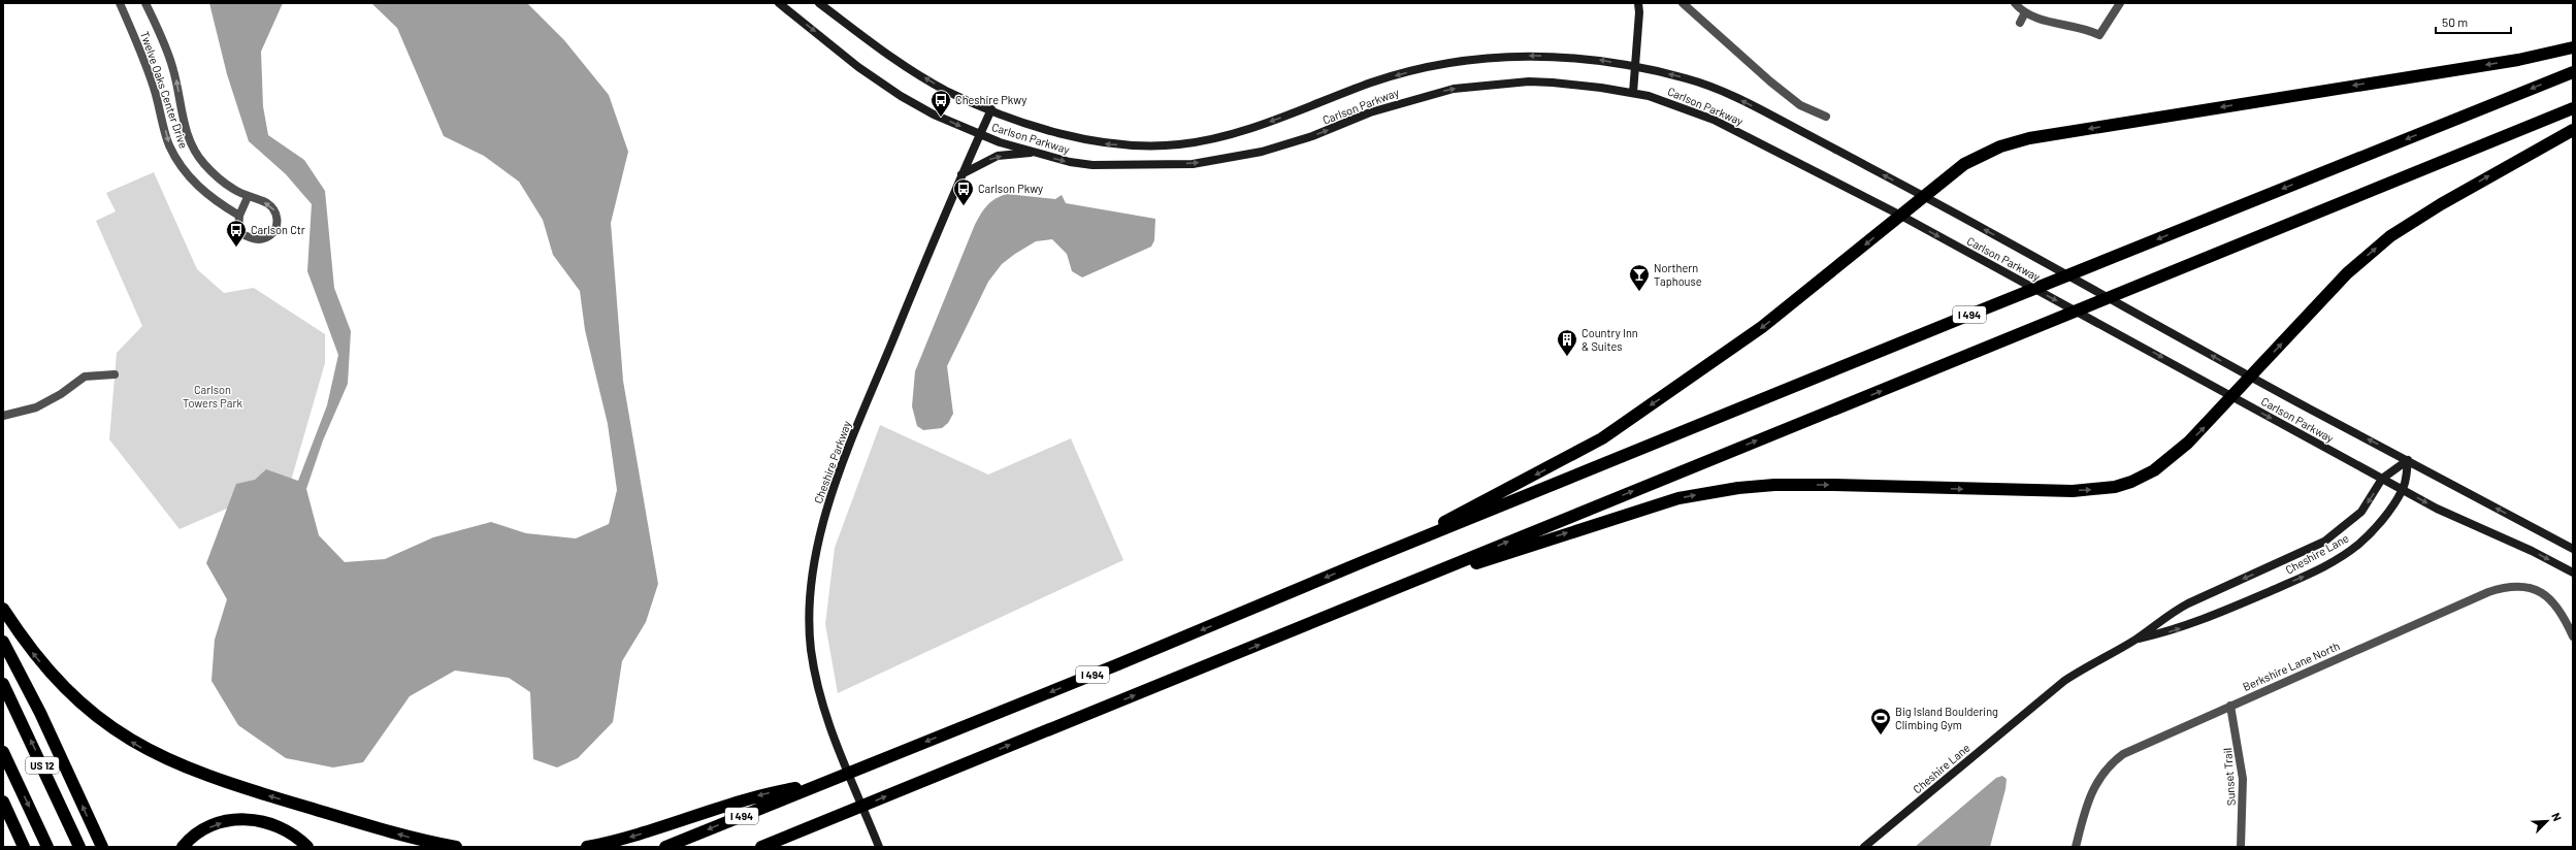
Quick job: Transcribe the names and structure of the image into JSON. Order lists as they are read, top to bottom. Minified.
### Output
{"streets":{"highway":["I 494","US 12"],"main road":["Carlson Parkway","Cheshire Parkway","Cheshire Lane"],"street":["Twelve Oaks Center Drive","Berkshire Lane North","Sunset Trail"]},"crossings":[["Carlson Parkway","Cheshire Parkway"],["Carlson Parkway","Cheshire Lane"],["Berkshire Lane North","Sunset Trail"]],"parks":["Carlson Towers Park"],"places":{"bus stop":["Cheshire Pkwy","Carlson Pkwy","Carlson Ctr"],"bar":["Northern Taphouse"],"building":["Country Inn & Suites"],"sports":["Big Island Bouldering Climbing Gym"]},"scale_bar":"50 m","north":"top right"}
